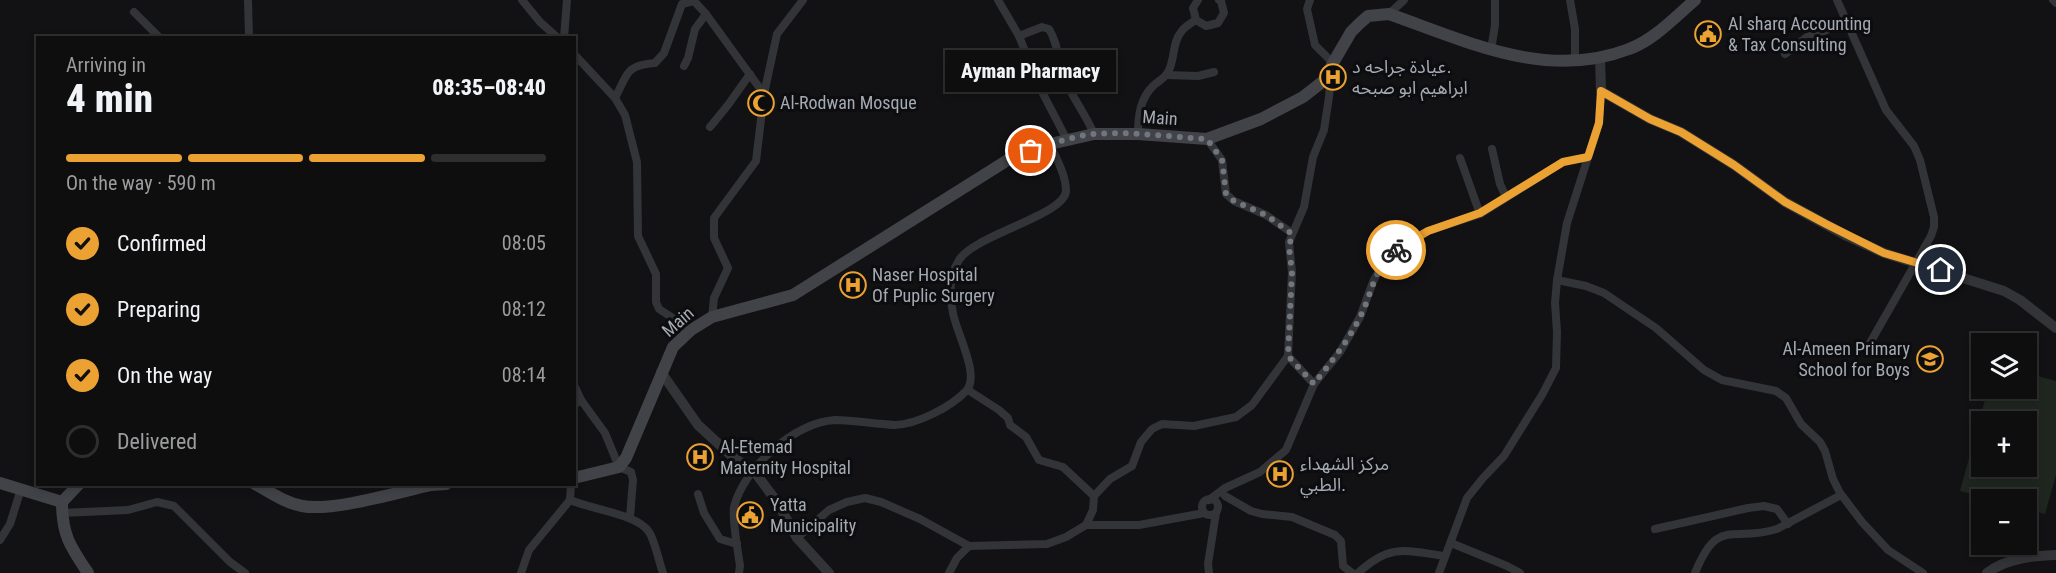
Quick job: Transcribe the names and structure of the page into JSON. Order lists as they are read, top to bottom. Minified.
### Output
{"streets":{"main road":["Main"]},"places":{"public building":["Al sharq Accounting & Tax Consulting","Yatta Municipality"],"hospital":["عيادة جراحه د. ابراهيم ابو صبحه","Naser Hospital Of Puplic Surgery","Al-Etemad Maternity Hospital","مركز الشهداء الطبي."],"mosque":["Al-Rodwan Mosque"],"other":["Ayman Pharmacy"],"school or university":["Al-Ameen Primary School for Boys"]},"page":{"heading":["4 min","Arriving in","08:35–08:40"],"bubble":"Ayman Pharmacy","bar":"On the way · 590 m","list":[["Confirmed","08:05"],["Preparing","08:12"],["On the way","08:14"],"Delivered"],"map_buttons":["+","−"]}}
